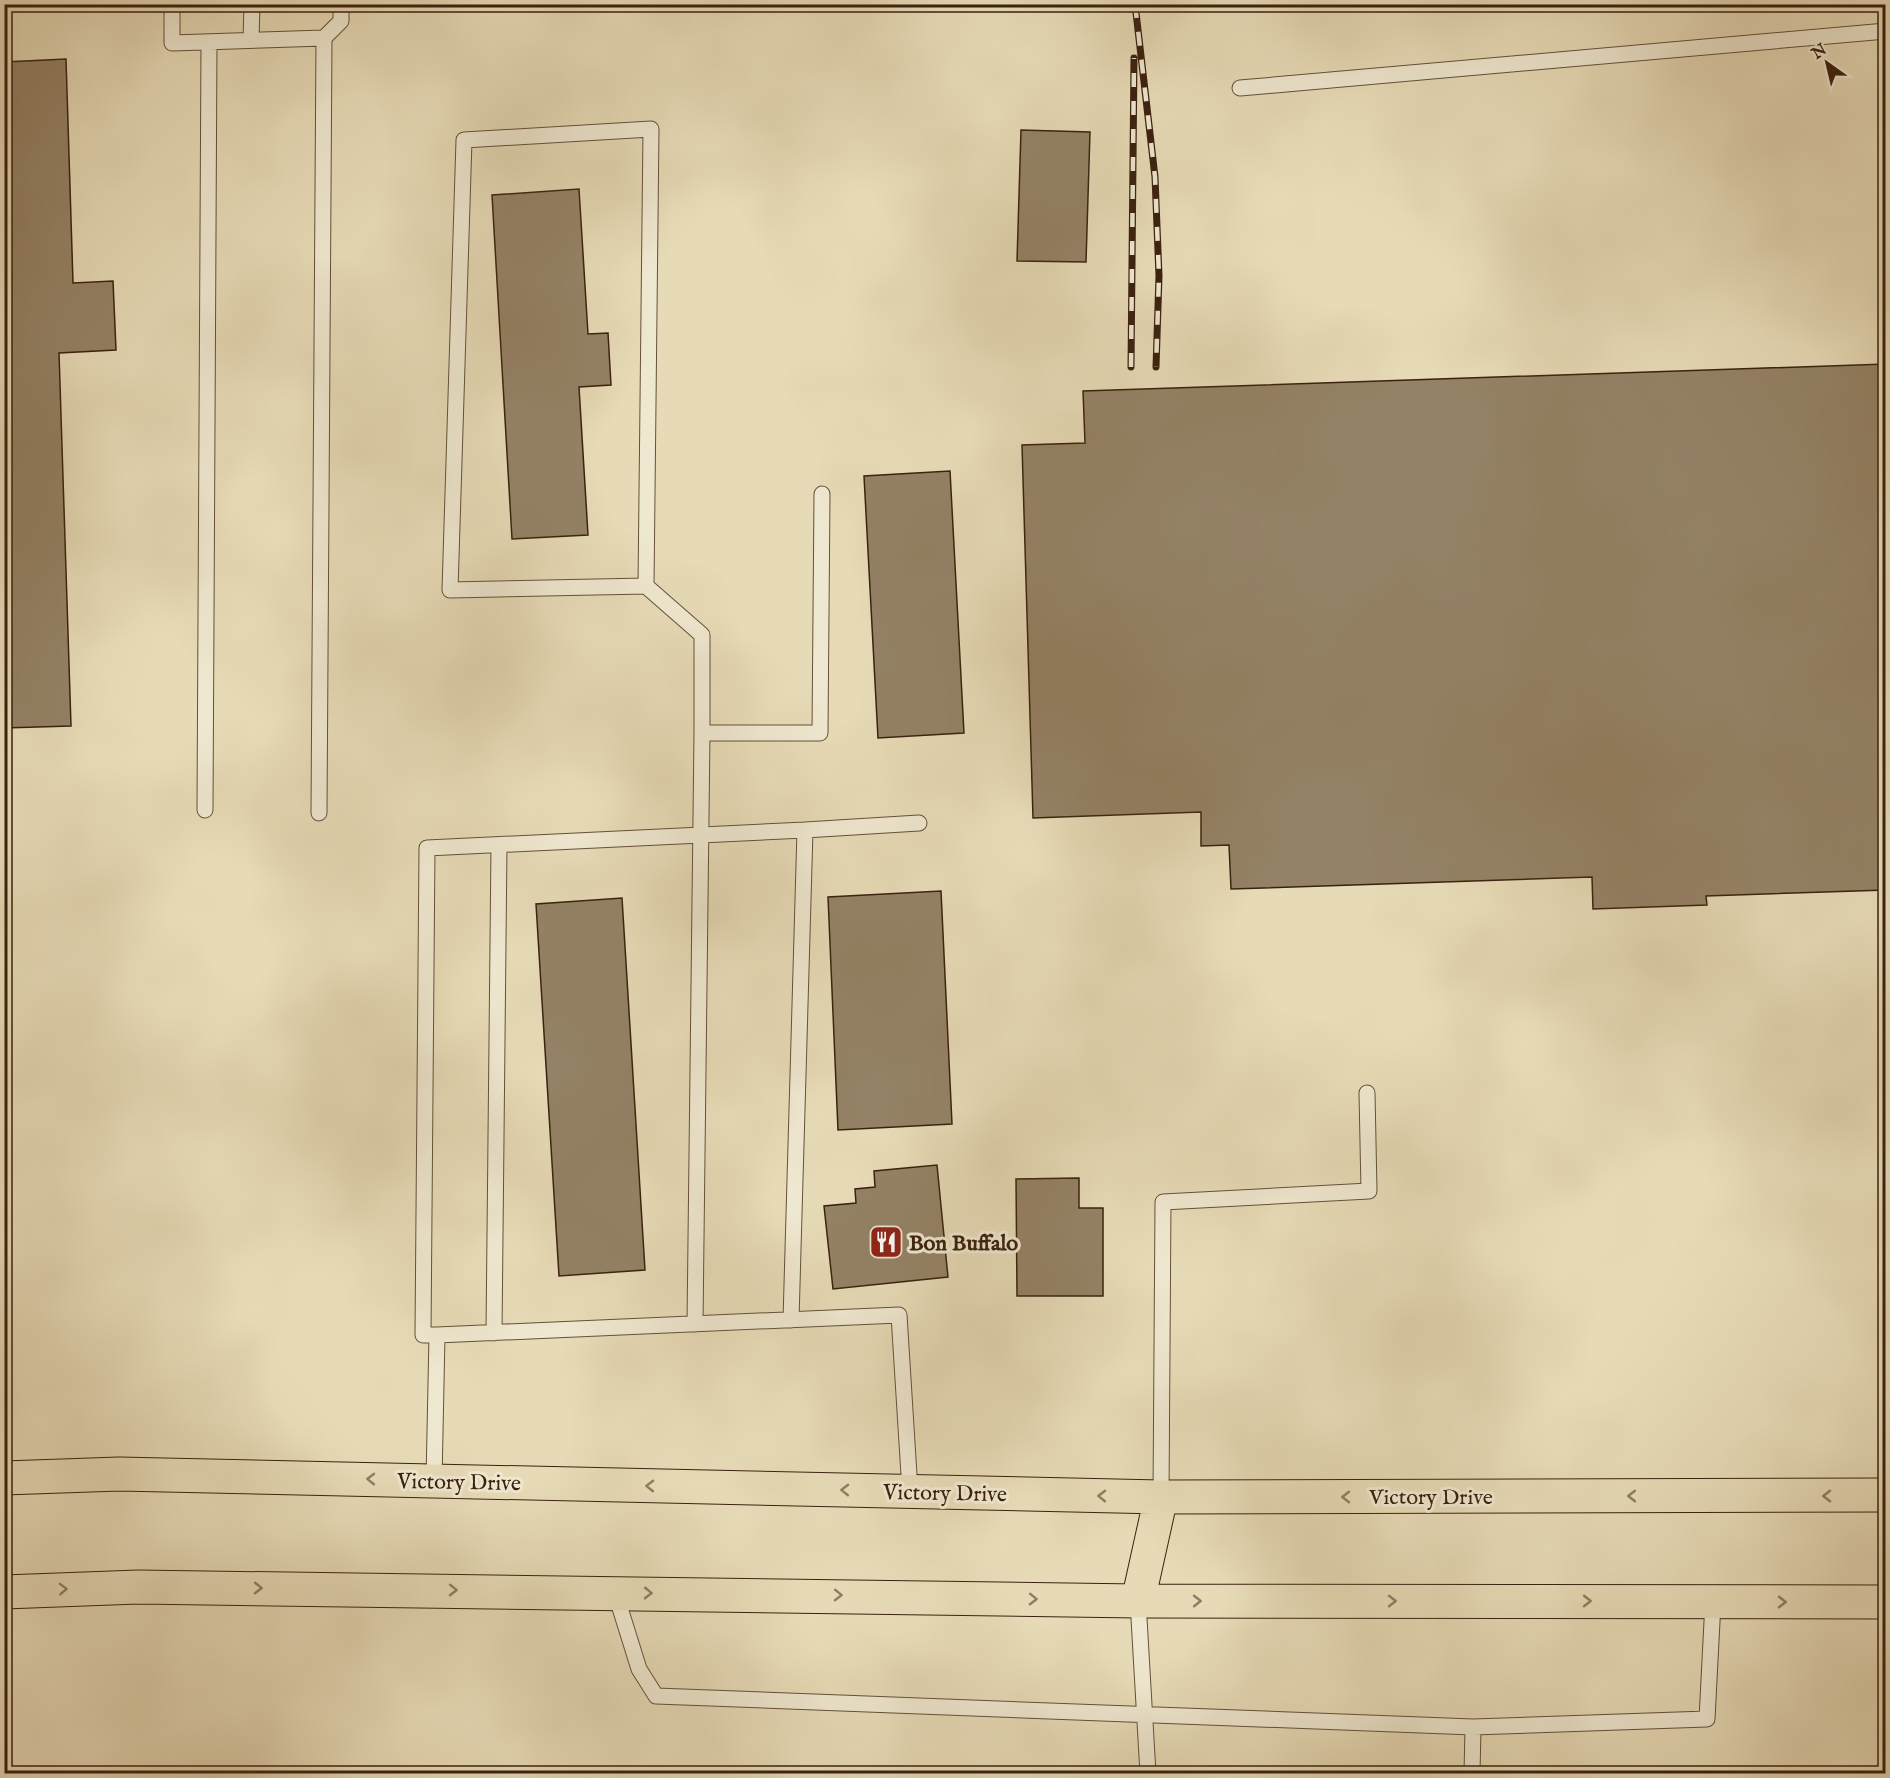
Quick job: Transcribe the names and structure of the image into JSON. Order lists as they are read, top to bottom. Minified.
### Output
{"streets":{"highway":["Victory Drive"]},"places":{"restaurant":["Bon Buffalo"]},"north":"top left"}
